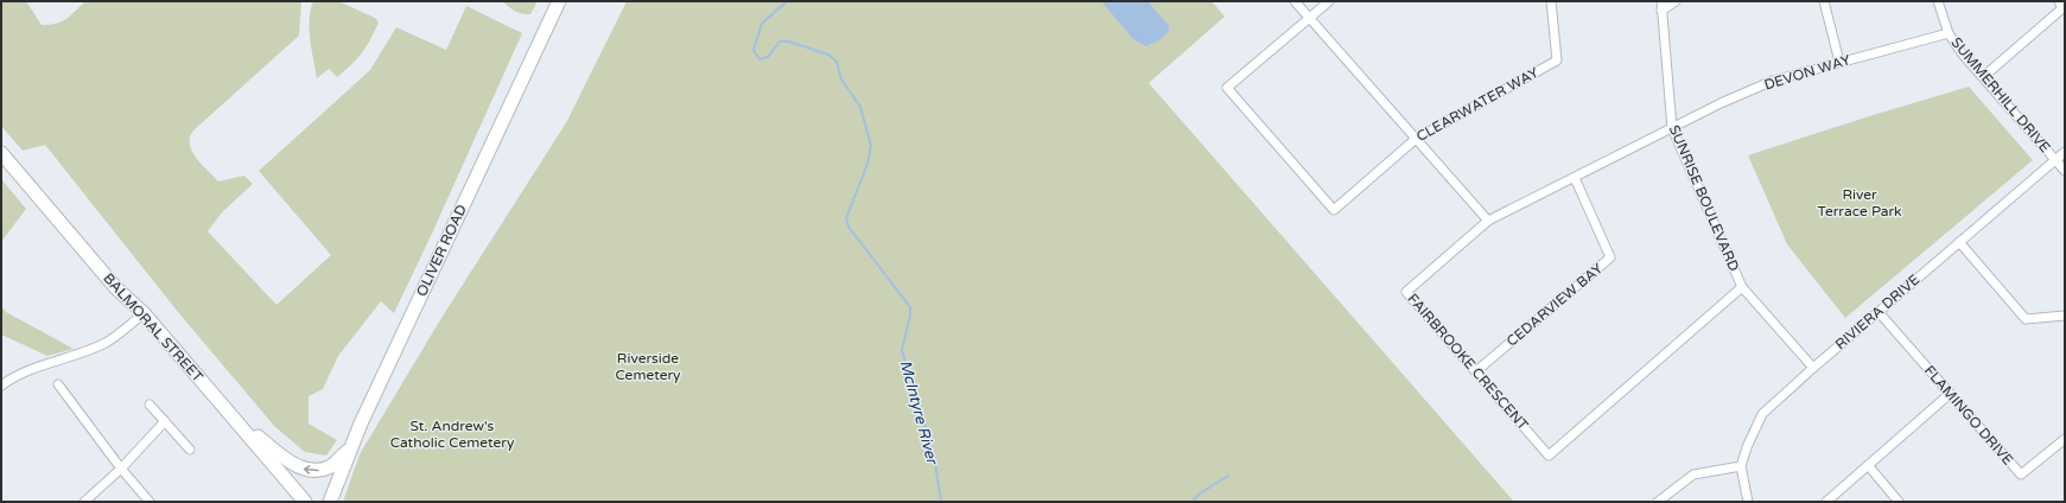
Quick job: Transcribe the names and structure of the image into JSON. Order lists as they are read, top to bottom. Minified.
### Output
{"streets":{"main road":["OLIVER ROAD","BALMORAL STREET"],"street":["DEVON WAY","SUMMERHILL DRIVE","CLEARWATER WAY","SUNRISE BOULEVARD","CEDARVIEW BAY","RIVIERA DRIVE","FAIRBROOKE CRESCENT","FLAMINGO DRIVE"]},"crossings":[["DEVON WAY","SUMMERHILL DRIVE"],["DEVON WAY","SUNRISE BOULEVARD"],["DEVON WAY","FAIRBROOKE CRESCENT"],["SUMMERHILL DRIVE","RIVIERA DRIVE"],["SUNRISE BOULEVARD","RIVIERA DRIVE"],["SUNRISE BOULEVARD","FAIRBROOKE CRESCENT"],["CEDARVIEW BAY","FAIRBROOKE CRESCENT"],["RIVIERA DRIVE","FLAMINGO DRIVE"]],"water":["McIntyre River"],"parks":["River Terrace Park","Riverside Cemetery","St. Andrew's Catholic Cemetery"]}
